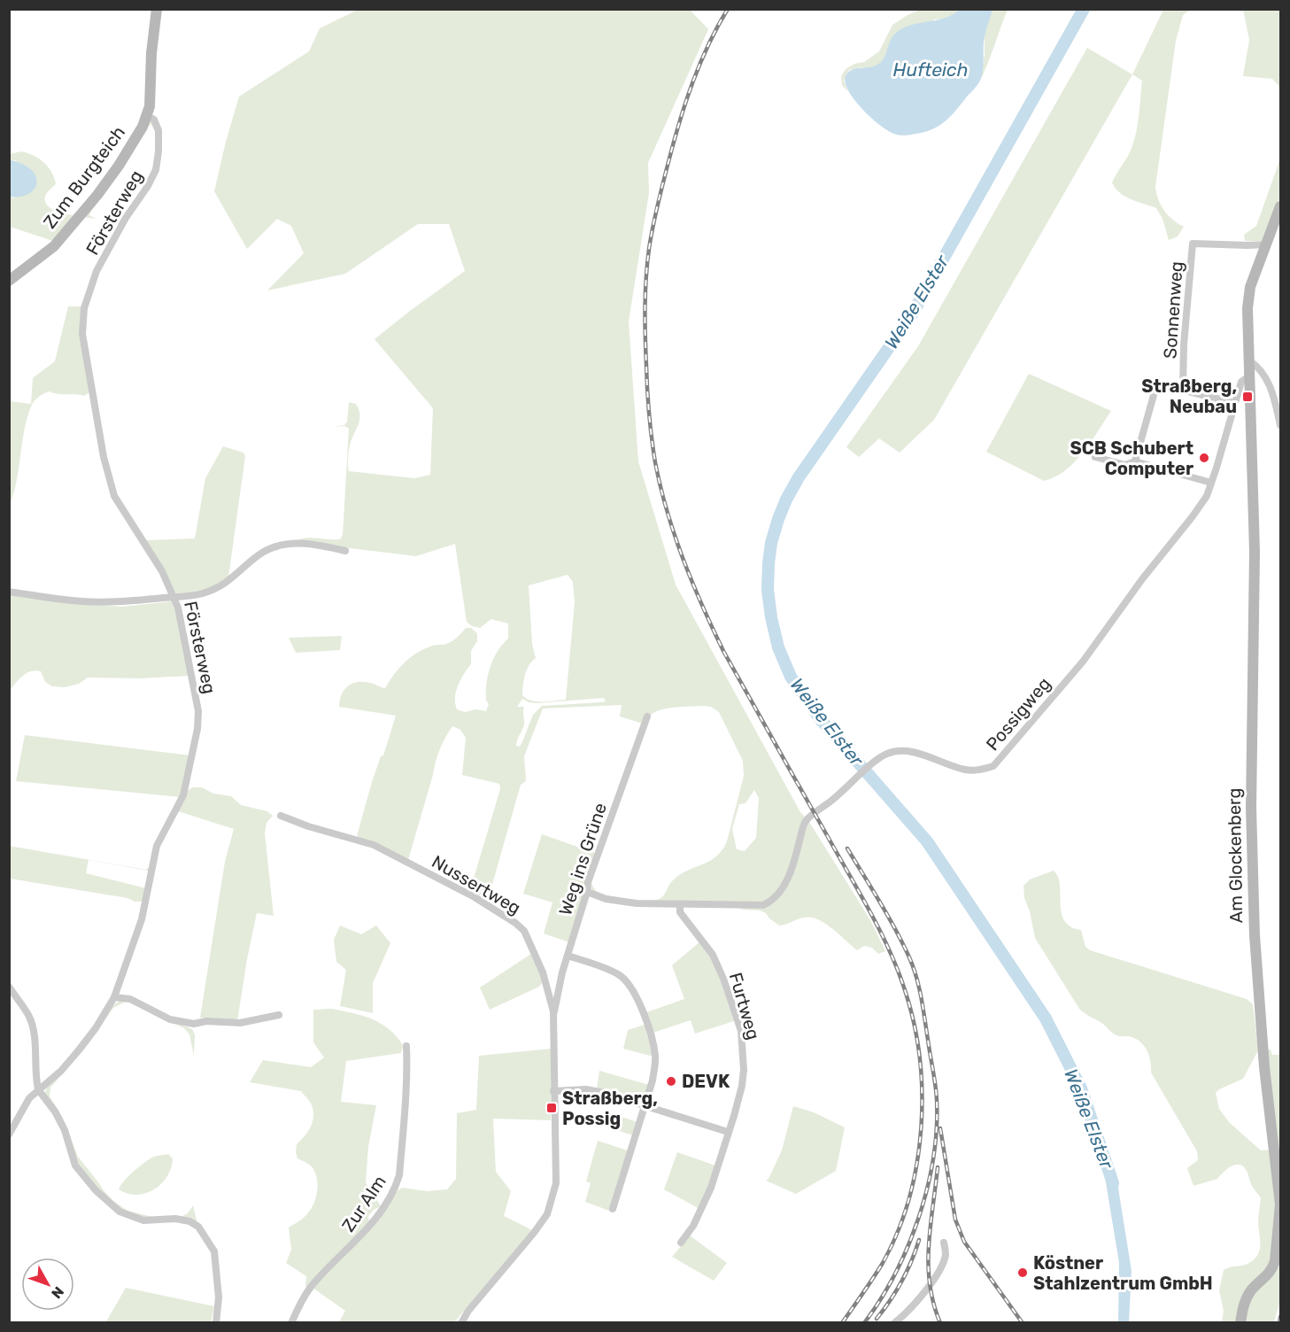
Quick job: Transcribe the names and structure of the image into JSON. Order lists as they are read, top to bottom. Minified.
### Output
{"streets":{"main road":["Zum Burgteich","Am Glockenberg"],"street":["Försterweg","Sonnenweg","Possigweg","Weg ins Grüne","Nussertweg","Furtweg","Zur Alm"]},"crossings":[["Zum Burgteich","Försterweg"],["Sonnenweg","Am Glockenberg"],["Possigweg","Am Glockenberg"],["Possigweg","Weg ins Grüne"],["Possigweg","Furtweg"],["Weg ins Grüne","Nussertweg"]],"water":["Hufteich","Weiße Elster"],"places":{"transit":["Straßberg, Neubau","Straßberg, Possig"],"other":["SCB Schubert Computer","DEVK","Köstner Stahlzentrum GmbH"]},"north":"bottom right"}
